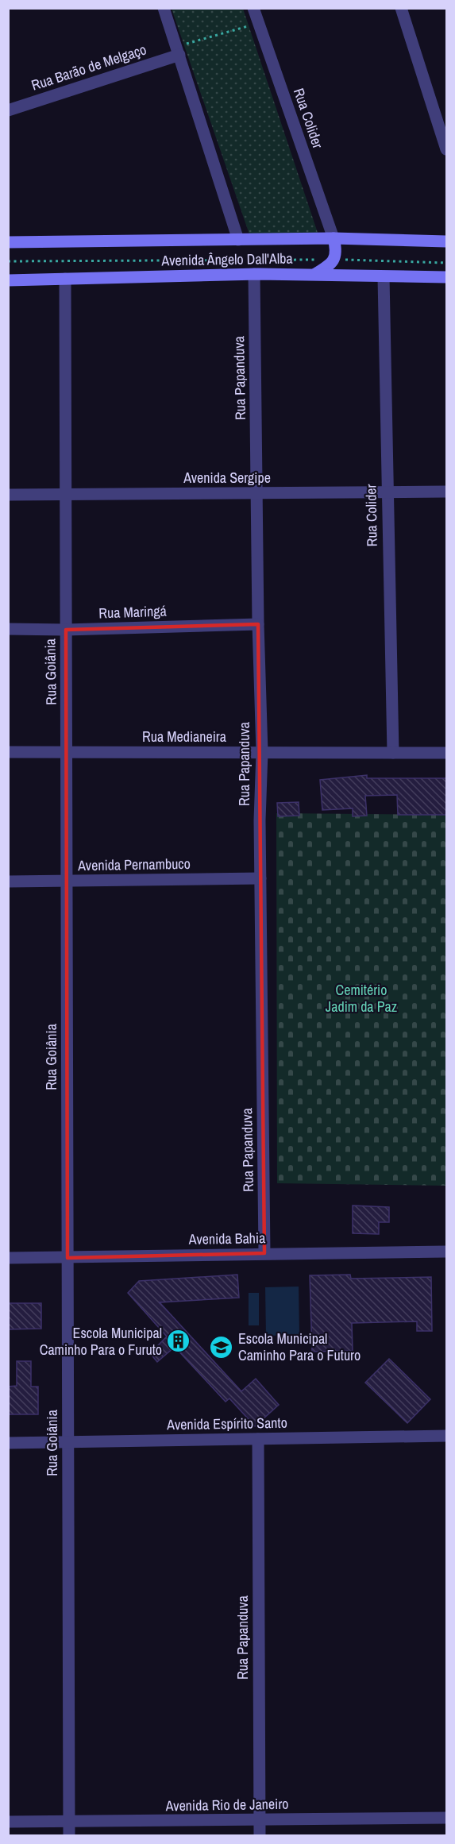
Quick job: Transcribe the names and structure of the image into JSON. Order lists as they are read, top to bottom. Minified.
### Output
{"streets":{"main road":["Avenida Ângelo Dall'Alba"],"street":["Rua Barão de Melgaço","Rua Colider","Rua Papanduva","Avenida Sergipe","Rua Maringá","Rua Goiânia","Rua Medianeira","Avenida Pernambuco","Avenida Bahia","Avenida Espírito Santo","Avenida Rio de Janeiro"]},"crossings":[["Rua Colider","Avenida Ângelo Dall'Alba"],["Rua Colider","Avenida Sergipe"],["Rua Colider","Rua Medianeira"],["Avenida Ângelo Dall'Alba","Rua Papanduva"],["Avenida Ângelo Dall'Alba","Rua Goiânia"],["Rua Papanduva","Avenida Sergipe"],["Rua Papanduva","Rua Maringá"],["Rua Papanduva","Rua Medianeira"],["Rua Papanduva","Avenida Pernambuco"],["Rua Papanduva","Avenida Bahia"],["Rua Papanduva","Avenida Espírito Santo"],["Rua Papanduva","Avenida Rio de Janeiro"],["Avenida Sergipe","Rua Goiânia"],["Rua Maringá","Rua Goiânia"],["Rua Goiânia","Rua Medianeira"],["Rua Goiânia","Avenida Pernambuco"],["Rua Goiânia","Avenida Bahia"],["Rua Goiânia","Avenida Espírito Santo"],["Rua Goiânia","Avenida Rio de Janeiro"]],"parks":["Cemitério Jadim da Paz"],"places":{"building":["Escola Municipal Caminho Para o Furuto"],"school or university":["Escola Municipal Caminho Para o Futuro"]}}
